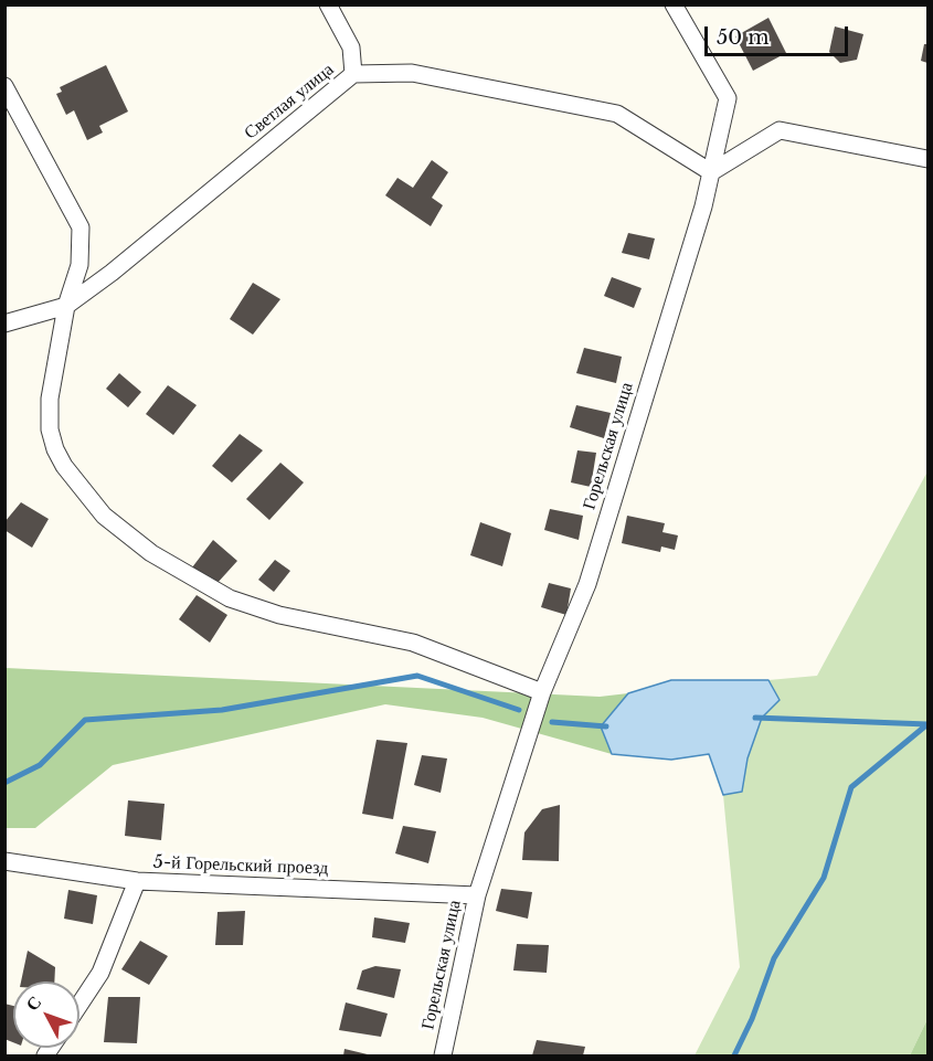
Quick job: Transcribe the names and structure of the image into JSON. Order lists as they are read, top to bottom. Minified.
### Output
{"streets":{"street":["Светлая улица","Горельская улица","5-й Горельский проезд"]},"crossings":[["Светлая улица","Горельская улица"],["Горельская улица","5-й Горельский проезд"]],"scale_bar":"50 m","north":"top left"}
